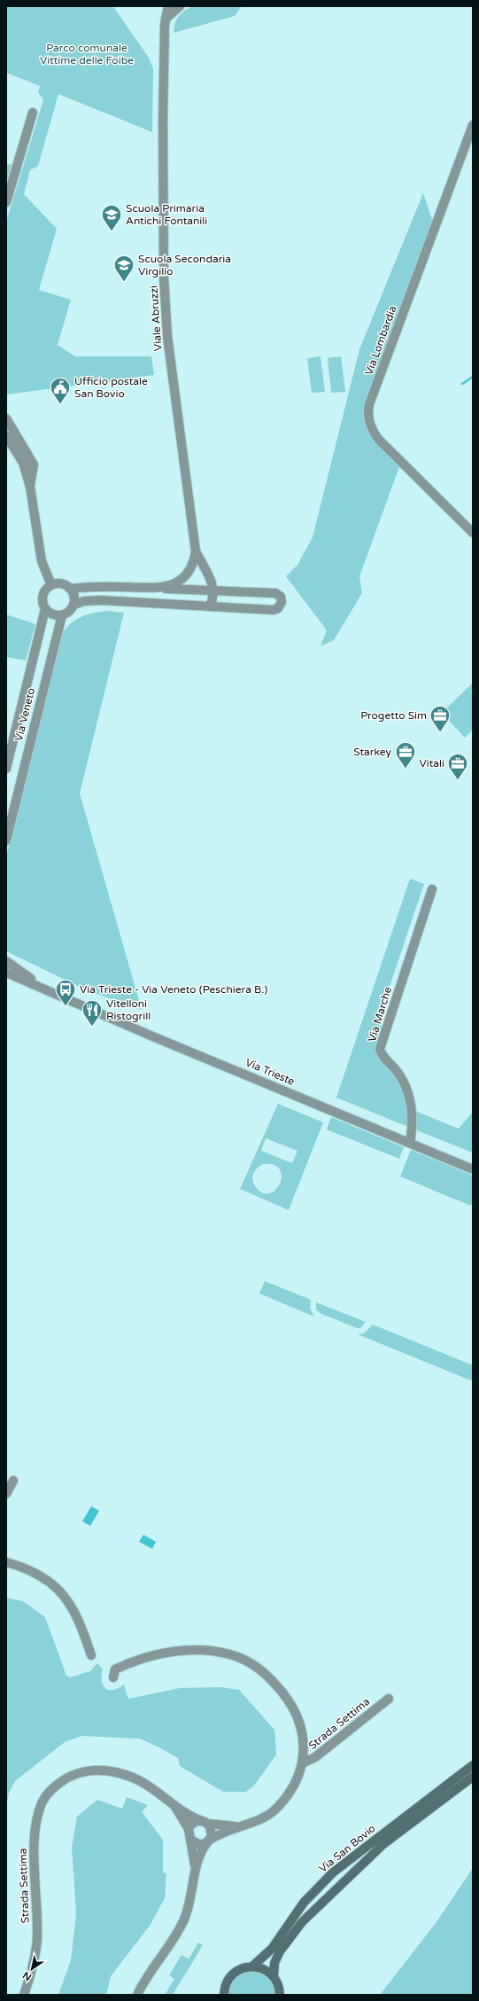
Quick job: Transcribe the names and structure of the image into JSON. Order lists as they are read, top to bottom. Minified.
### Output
{"streets":{"main road":["Via San Bovio"],"street":["Viale Abruzzi","Via Lombardia","Via Veneto","Via Marche","Via Trieste","Strada Settima"]},"crossings":[["Via Marche","Via Trieste"]],"parks":["Parco comunale Vittime delle Foibe"],"places":{"school or university":["Scuola Primaria Antichi Fontanili","Scuola Secondaria Virgilio"],"public building":["Ufficio postale San Bovio"],"office":["Progetto Sim","Starkey","Vitali"],"bus stop":["Via Trieste - Via Veneto (Peschiera B.)"],"restaurant":["Vitelloni Ristogrill"]},"north":"bottom left"}
